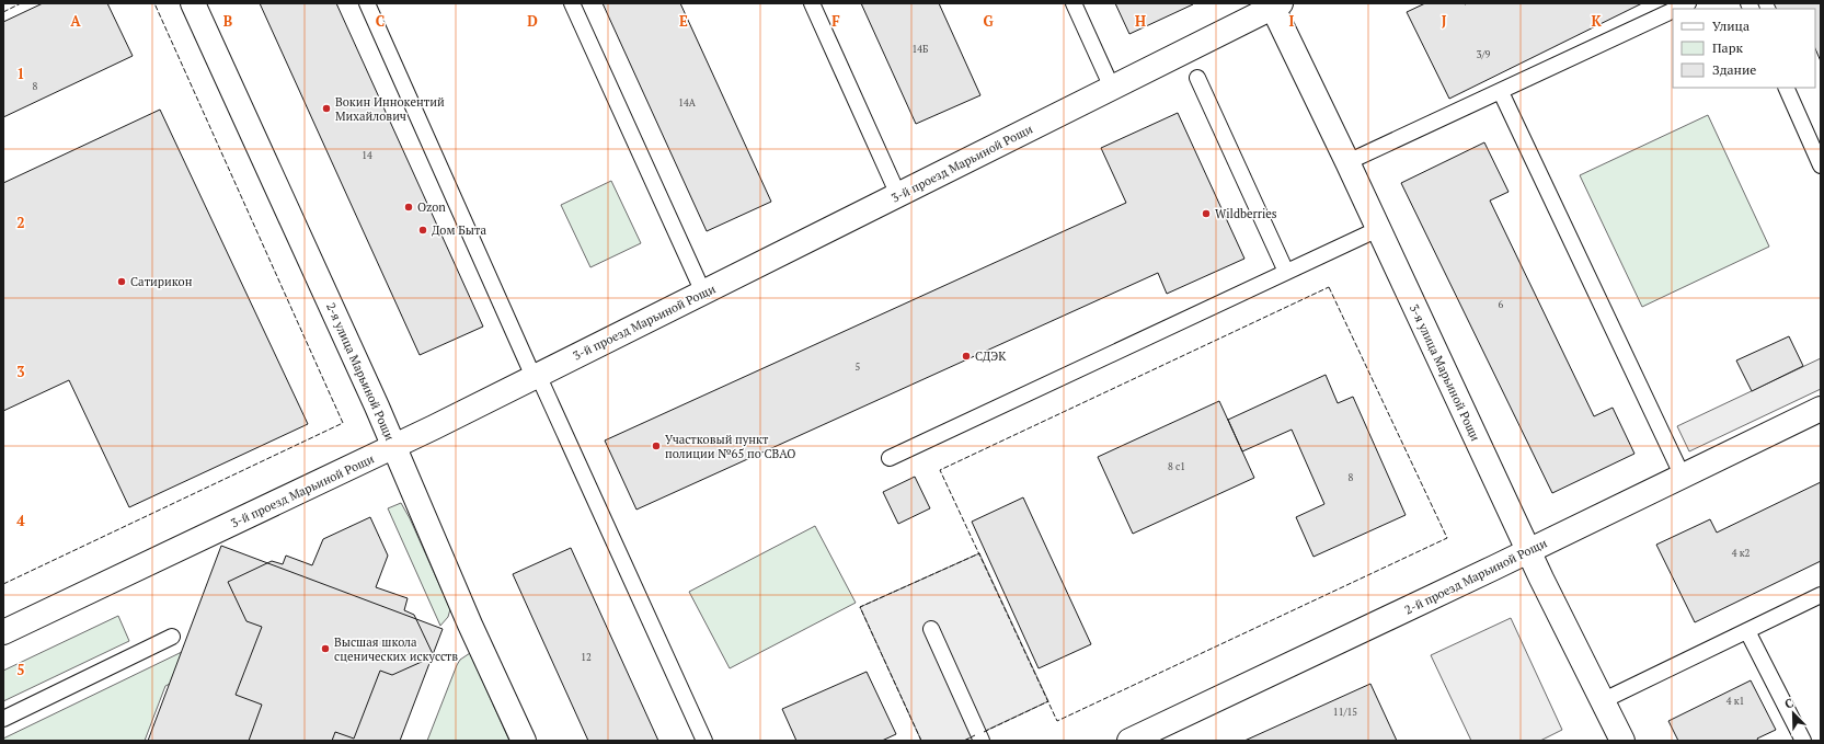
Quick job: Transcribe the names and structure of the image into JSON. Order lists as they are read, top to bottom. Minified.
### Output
{"streets":{"street":["3-й проезд Марьиной Рощи","2-я улица Марьиной Рощи","3-я улица Марьиной Рощи","2-й проезд Марьиной Рощи"]},"crossings":[["3-й проезд Марьиной Рощи","2-я улица Марьиной Рощи"],["3-й проезд Марьиной Рощи","3-я улица Марьиной Рощи"],["3-я улица Марьиной Рощи","2-й проезд Марьиной Рощи"]],"places":["Вокин Иннокентий Михайлович","Ozon","Wildberries","Дом Быта","Сатирикон","СДЭК","Участковый пункт полиции №65 по СВАО","Высшая школа сценических искусств"],"house_numbers":["14Б","3/9","8","14А","14","6","5","8 с1","8","4 к2","12","4 к1","11/15"],"legend":["Улица","Парк","Здание"],"north":"top left","grid":{"columns":["A","B","C","D","E","F","G","H","I","J","K"],"rows":["1","2","3","4","5"]}}
